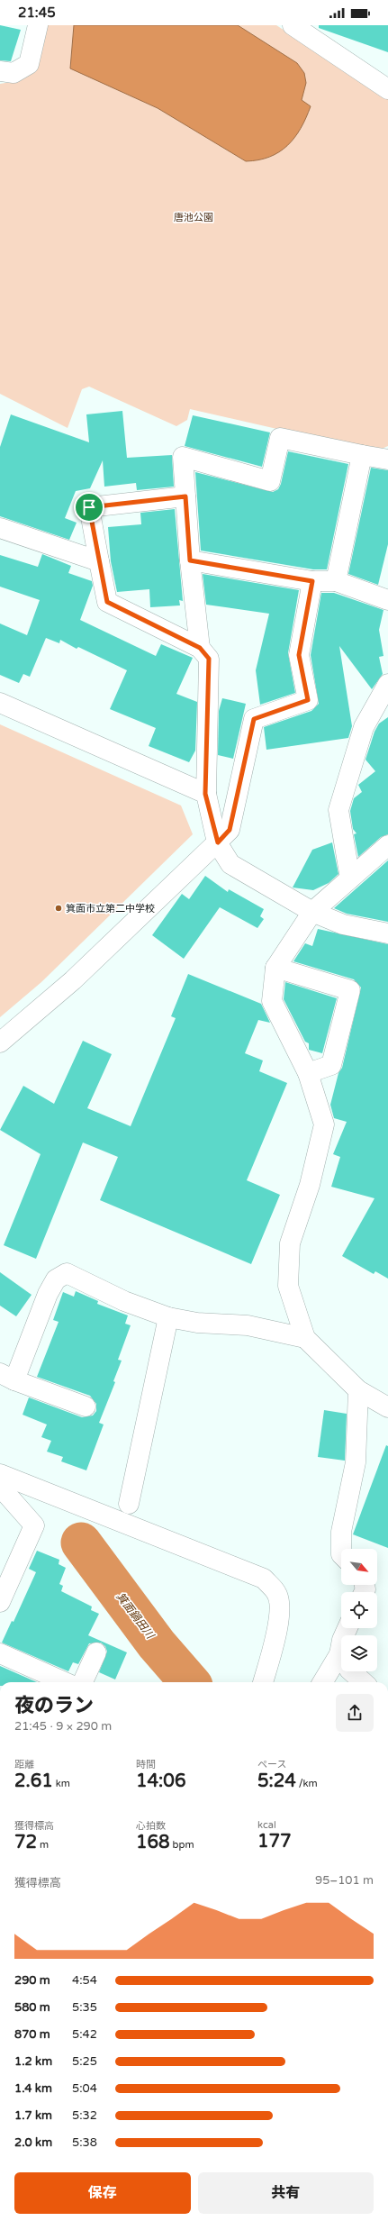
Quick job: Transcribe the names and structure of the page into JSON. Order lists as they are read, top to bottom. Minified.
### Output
{"water":["箕面鍋田川"],"parks":["唐池公園"],"places":["箕面市立第二中学校"],"north":"bottom right","page":{"status":"21:45","heading":["夜のラン","21:45 · 9 × 290 m"],"stats":[["距離","2.61 km"],["時間","14:06"],["ペース","5:24 /km"],["獲得標高","72 m"],["心拍数","168 bpm"],["kcal","177"]],"chart":["獲得標高","95–101 m"],"list":[{"name":"290 m","note":"4:54"},{"name":"580 m","note":"5:35"},{"name":"870 m","note":"5:42"},{"name":"1.2 km","note":"5:25"},{"name":"1.4 km","note":"5:04"},{"name":"1.7 km","note":"5:32"},{"name":"2.0 km","note":"5:38"}],"buttons":["保存","共有"]}}
